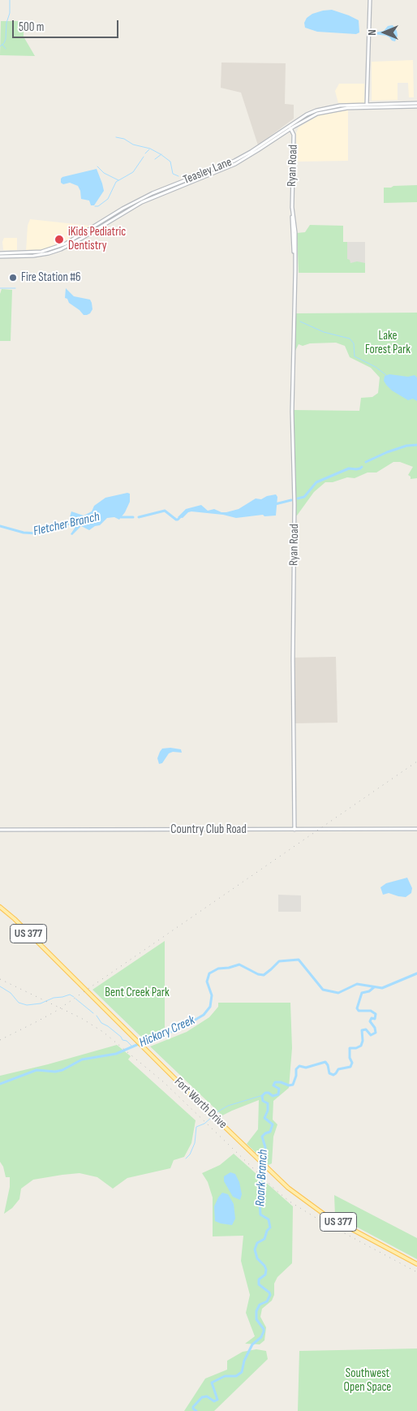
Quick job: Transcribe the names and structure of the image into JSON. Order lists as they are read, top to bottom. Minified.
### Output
{"streets":{"main road":["Ryan Road","Teasley Lane","Country Club Road","US 377","Fort Worth Drive"]},"crossings":[["Ryan Road","Teasley Lane"],["Ryan Road","Country Club Road"]],"water":["Fletcher Branch","Hickory Creek","Roark Branch"],"parks":["Lake Forest Park","Bent Creek Park","Southwest Open Space"],"places":["iKids Pediatric Dentistry","Fire Station #6"],"scale_bar":"500 m","north":"left"}
